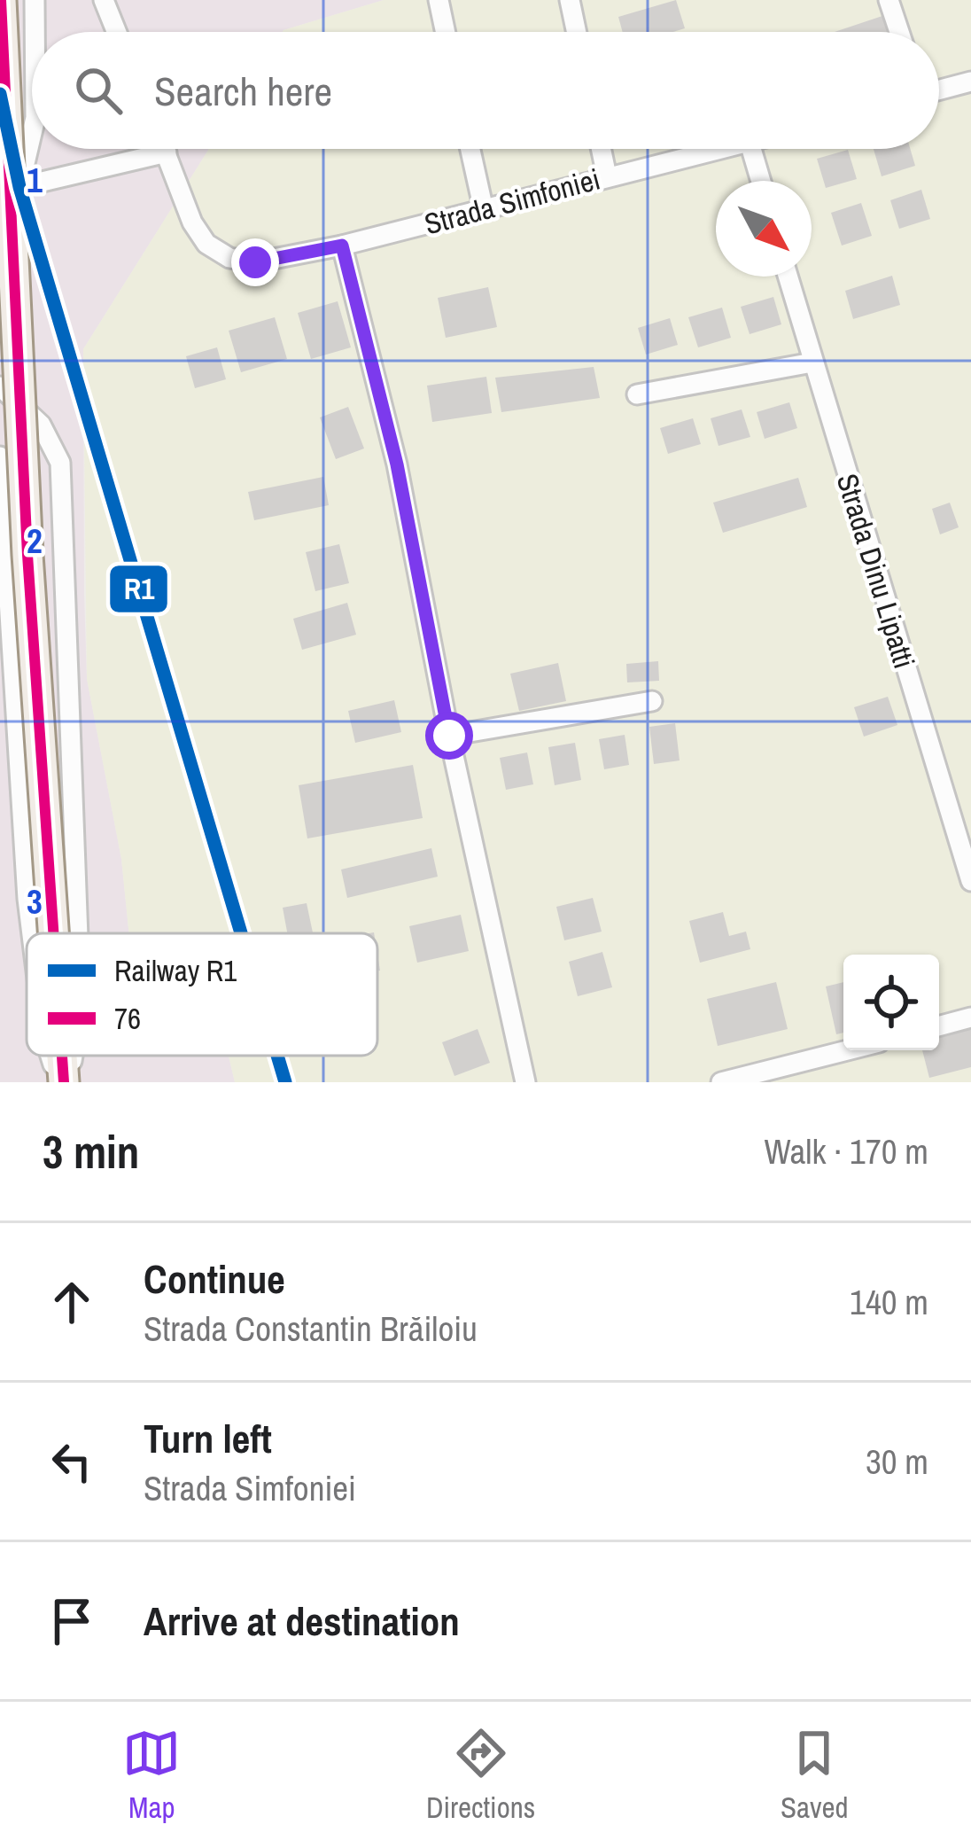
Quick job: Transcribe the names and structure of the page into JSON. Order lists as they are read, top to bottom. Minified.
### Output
{"streets":{"street":["Strada Simfoniei","Strada Dinu Lipatti"]},"lines":["transit line 76","rail line R1"],"legend":["Railway R1","76"],"north":"bottom right","page":{"search":"Search here","heading":["3 min","Walk · 170 m"],"list":[["Continue","Strada Constantin Brăiloiu","140 m"],["Turn left","Strada Simfoniei","30 m"],"Arrive at destination"],"nav":["Map","Directions","Saved"]},"grid":{"rows":["1","2","3"]}}
